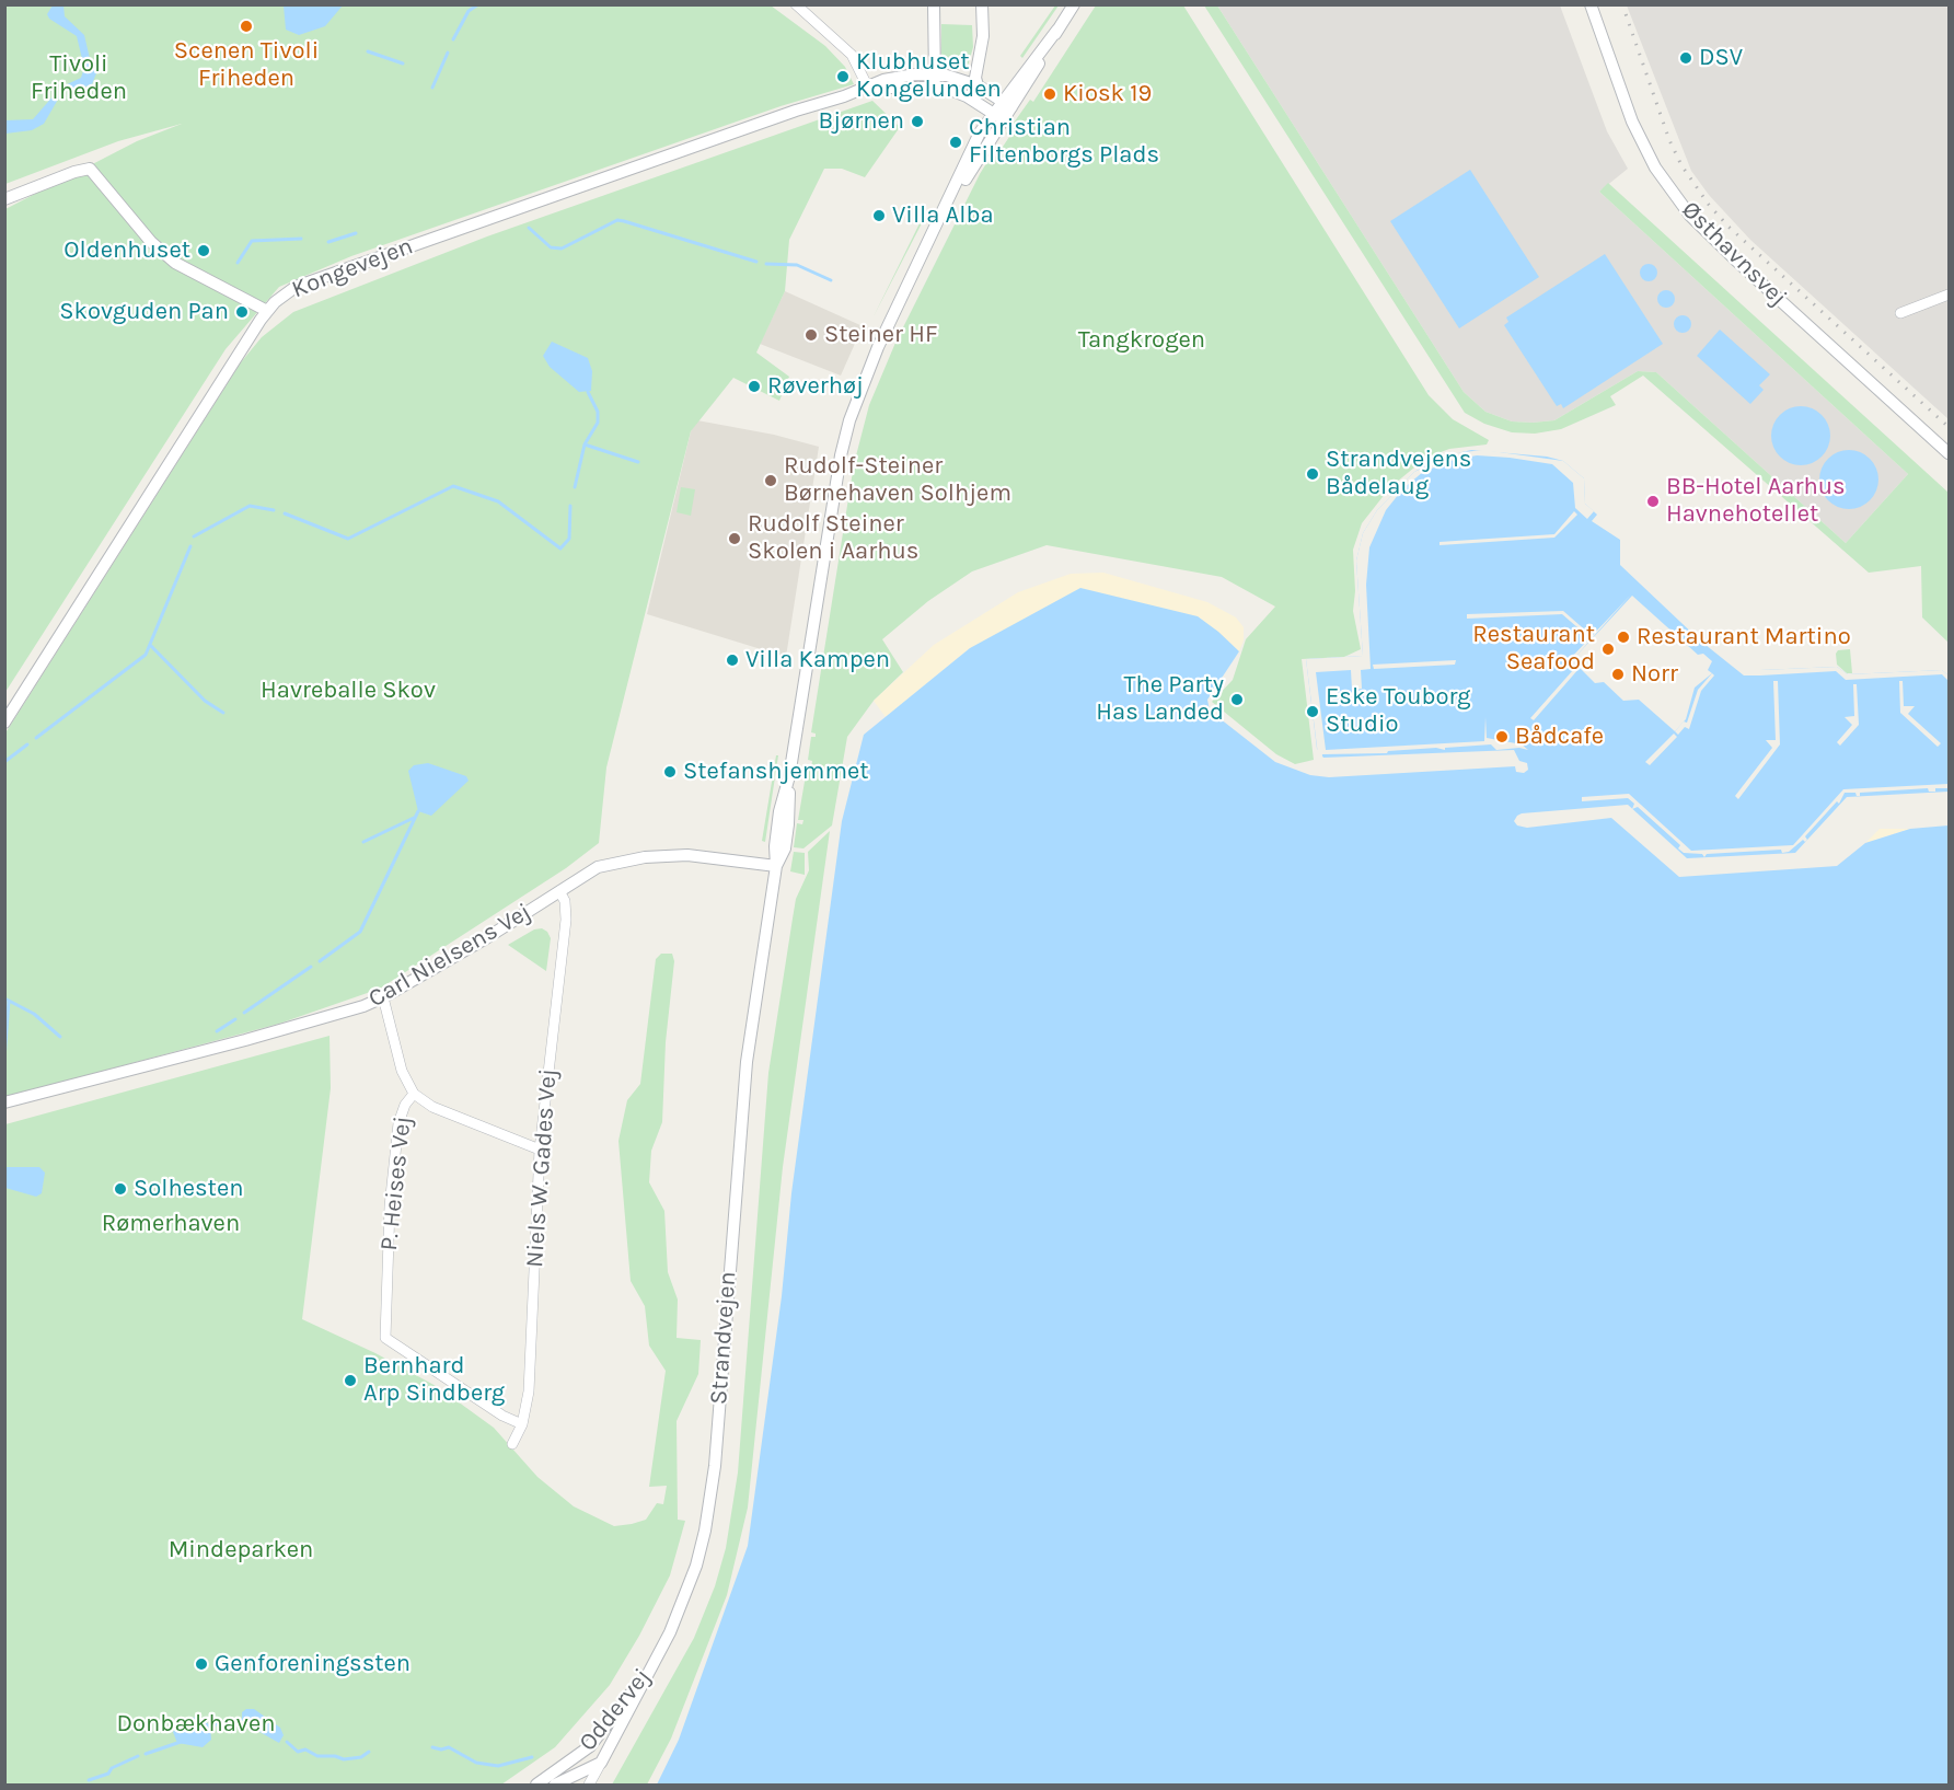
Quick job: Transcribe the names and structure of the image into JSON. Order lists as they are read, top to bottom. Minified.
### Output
{"streets":{"street":["Østhavnsvej","Kongevejen","Carl Nielsens Vej","Niels W. Gades Vej","P. Heises Vej","Strandvejen","Oddervej"]},"crossings":[["Carl Nielsens Vej","Niels W. Gades Vej"],["Carl Nielsens Vej","P. Heises Vej"],["Carl Nielsens Vej","Strandvejen"],["Niels W. Gades Vej","P. Heises Vej"],["Strandvejen","Oddervej"]],"parks":["Tivoli Friheden","Tangkrogen","Havreballe Skov","Rømerhaven","Mindeparken","Donbækhaven"],"places":["Scenen Tivoli Friheden","DSV","Klubhuset Kongelunden","Kiosk 19","Bjørnen","Christian Filtenborgs Plads","Villa Alba","Oldenhuset","Skovguden Pan","Steiner HF","Røverhøj","Strandvejens Bådelaug","Rudolf-Steiner Børnehaven Solhjem","BB-Hotel Aarhus Havnehotellet","Rudolf Steiner Skolen i Aarhus","Restaurant Martino","Restaurant Seafood","Villa Kampen","Norr","The Party Has Landed","Eske Touborg Studio","Bådcafe","Stefanshjemmet","Solhesten","Bernhard Arp Sindberg","Genforeningssten"]}
